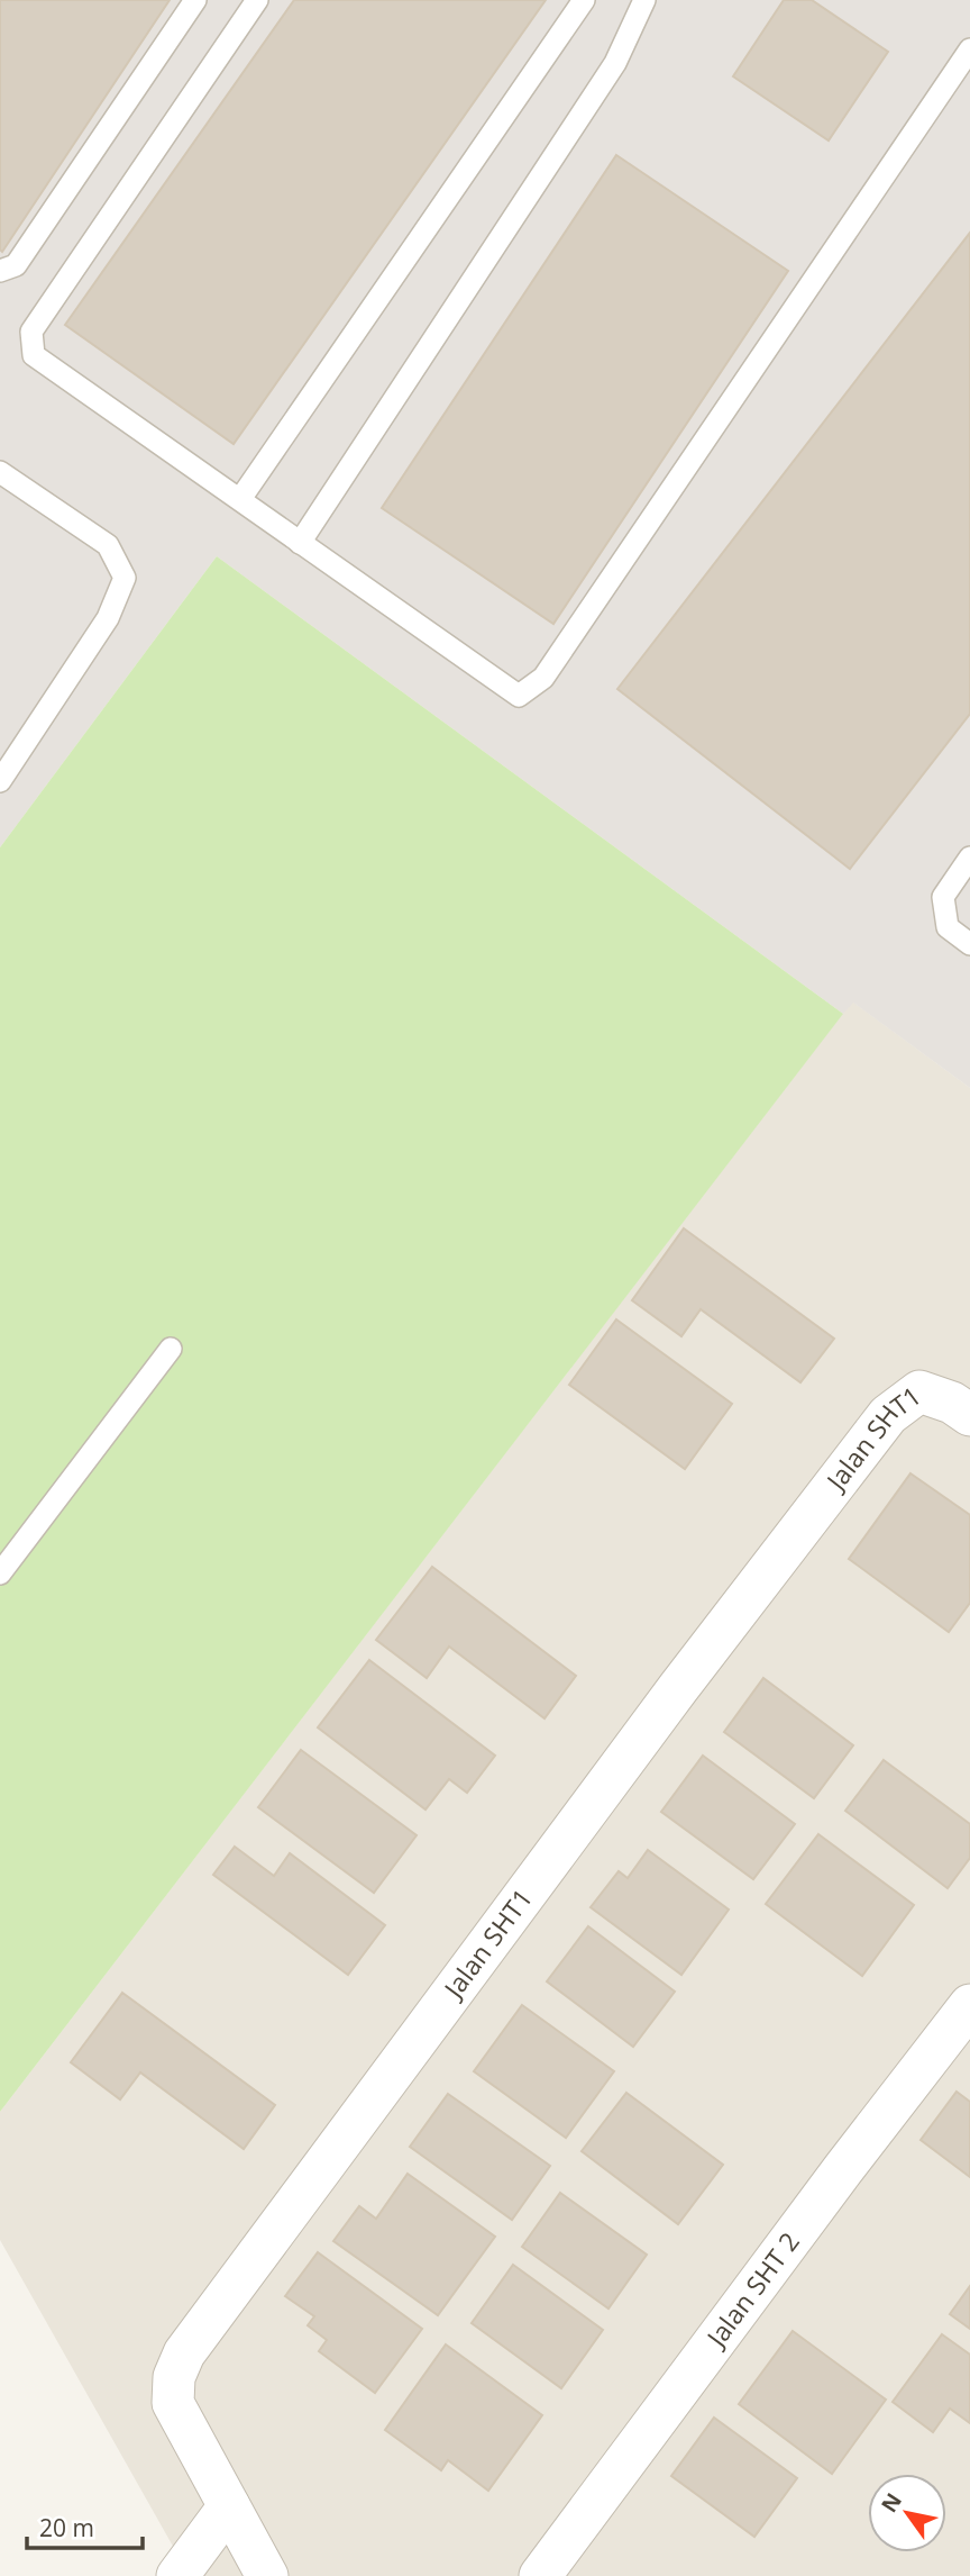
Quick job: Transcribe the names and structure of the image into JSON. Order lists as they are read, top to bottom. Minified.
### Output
{"streets":{"street":["Jalan SHT1","Jalan SHT 2"]},"scale_bar":"20 m","north":"top left"}
